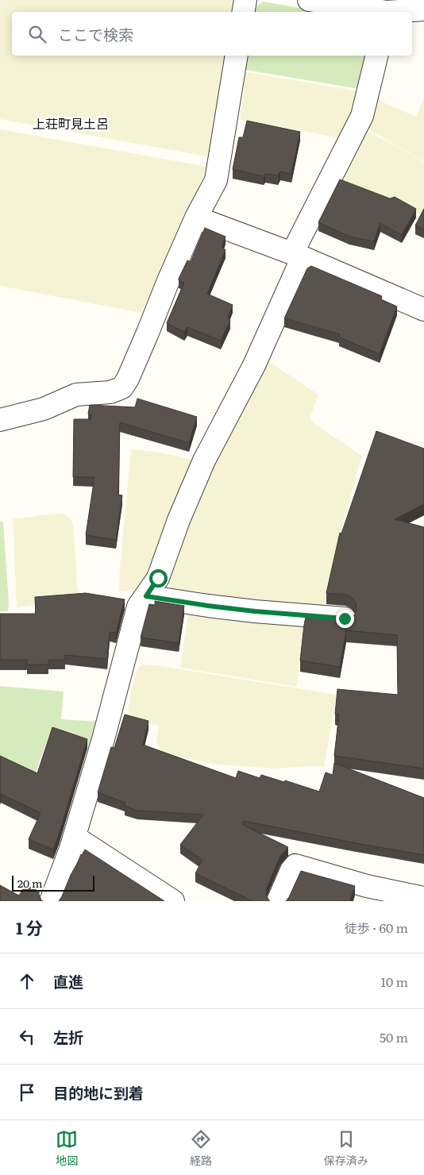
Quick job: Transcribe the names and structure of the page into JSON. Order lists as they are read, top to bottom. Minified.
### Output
{"districts":["上荘町見土呂"],"scale_bar":"20 m","page":{"search":"ここで検索","scale":"20 m","heading":["1 分","徒歩 · 60 m"],"list":[["直進","10 m"],["左折","50 m"],"目的地に到着"],"nav":["地図","経路","保存済み"]}}
